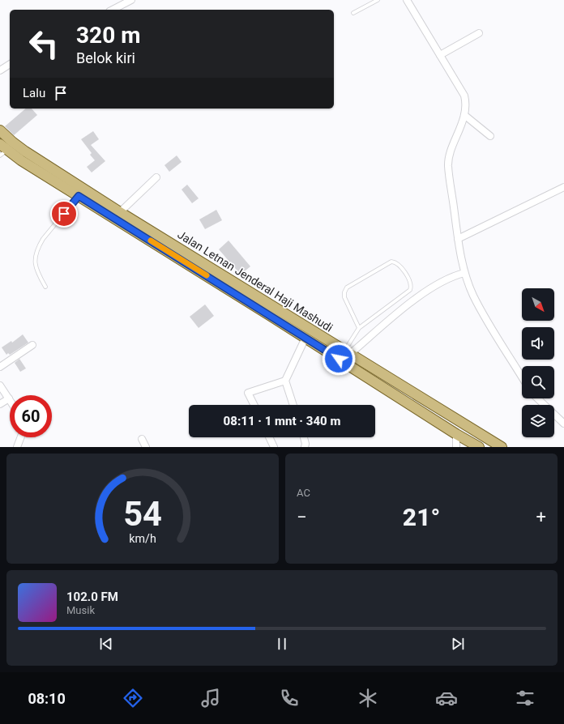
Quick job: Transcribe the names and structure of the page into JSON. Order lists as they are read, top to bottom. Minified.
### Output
{"streets":{"main road":["Jalan Letnan Jenderal Haji Mashudi"]},"north":"bottom right","page":{"turn":["320 m","Belok kiri"],"then":"Lalu","limit":"60","trip":"08:11 · 1 mnt · 340 m","tile":"AC","heat":["−","21°","+"],"song":["102.0 FM","Musik"],"tabs":"08:10","gauge":["54","km/h"]}}
